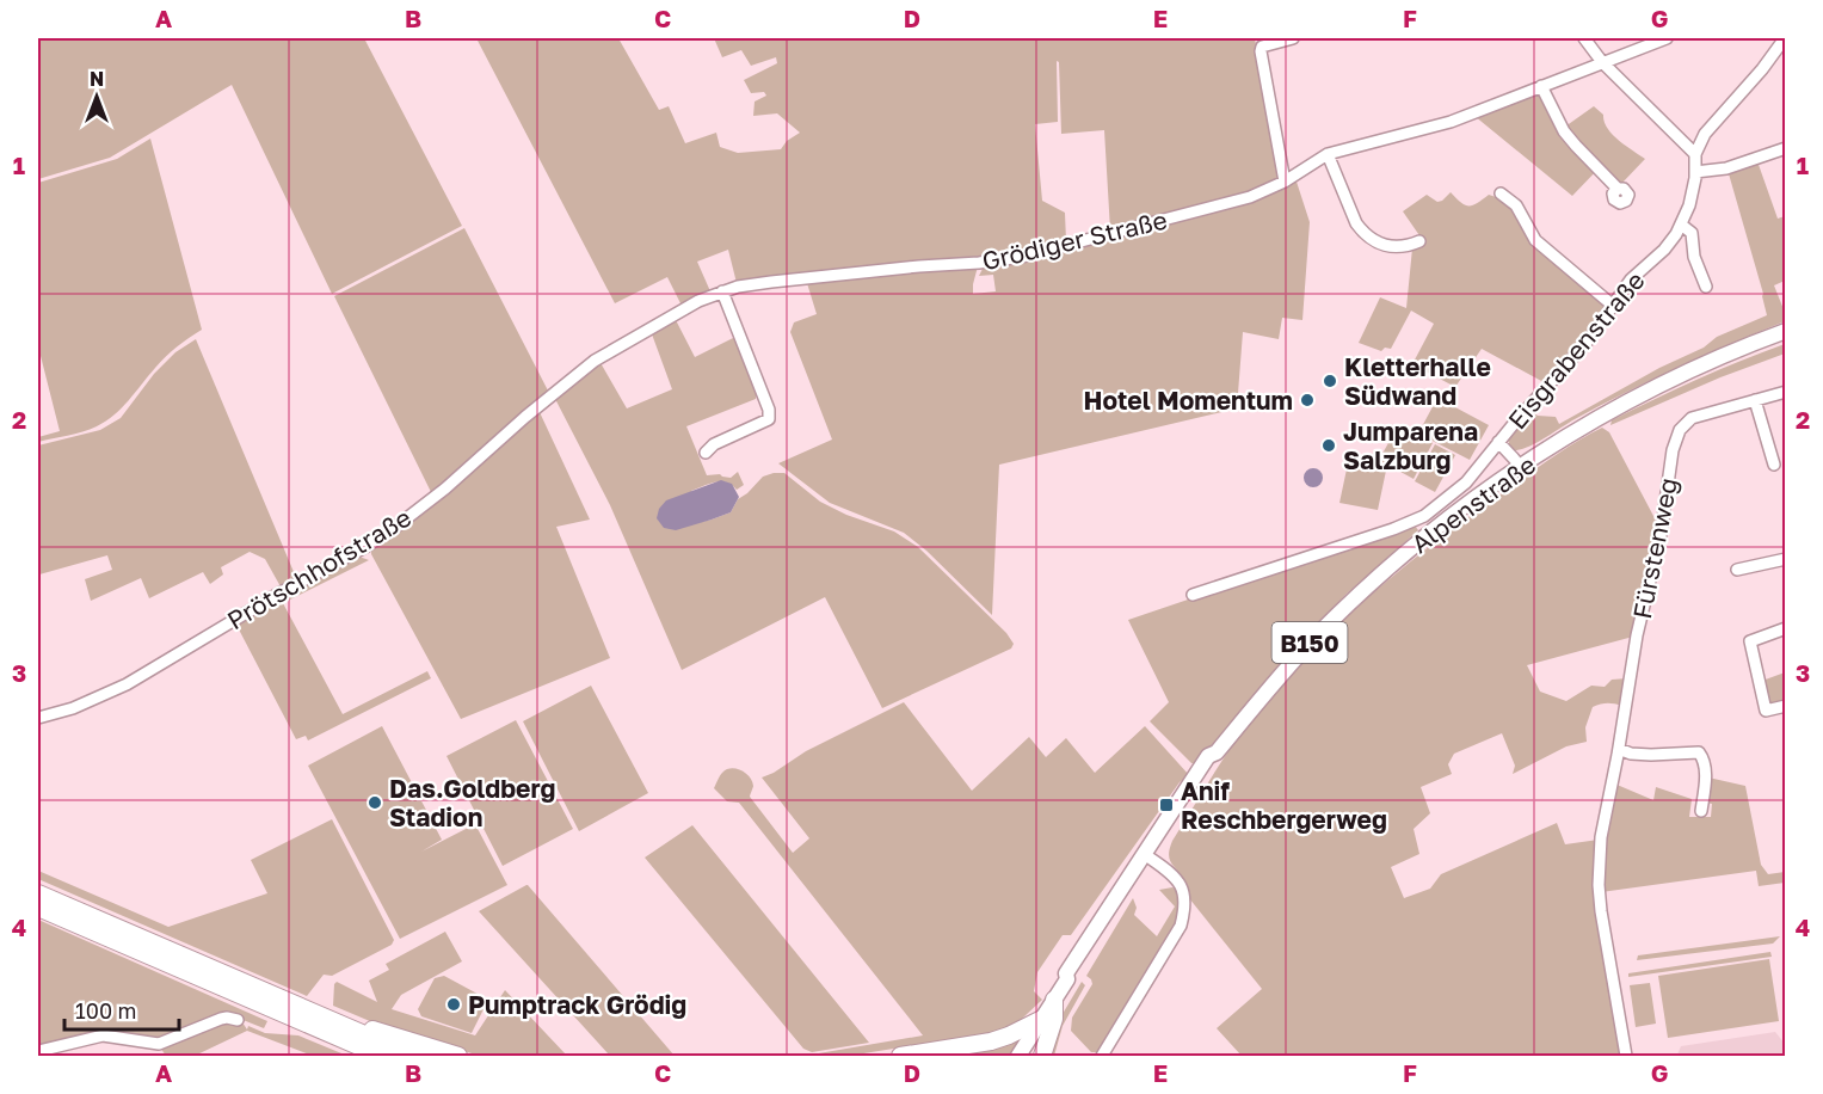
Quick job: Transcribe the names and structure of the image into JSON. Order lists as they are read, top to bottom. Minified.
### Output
{"streets":{"main road":["Alpenstraße","B150"],"street":["Grödiger Straße","Eisgrabenstraße","Fürstenweg","Prötschhofstraße"]},"crossings":[["Grödiger Straße","Prötschhofstraße"],["Eisgrabenstraße","Alpenstraße"]],"places":{"other":["Kletterhalle Südwand","Hotel Momentum","Jumparena Salzburg","Das.Goldberg Stadion","Pumptrack Grödig"],"transit":["Anif Reschbergerweg"]},"scale_bar":"100 m","north":"top","grid":{"columns":["A","B","C","D","E","F","G"],"rows":["1","2","3","4"]}}
